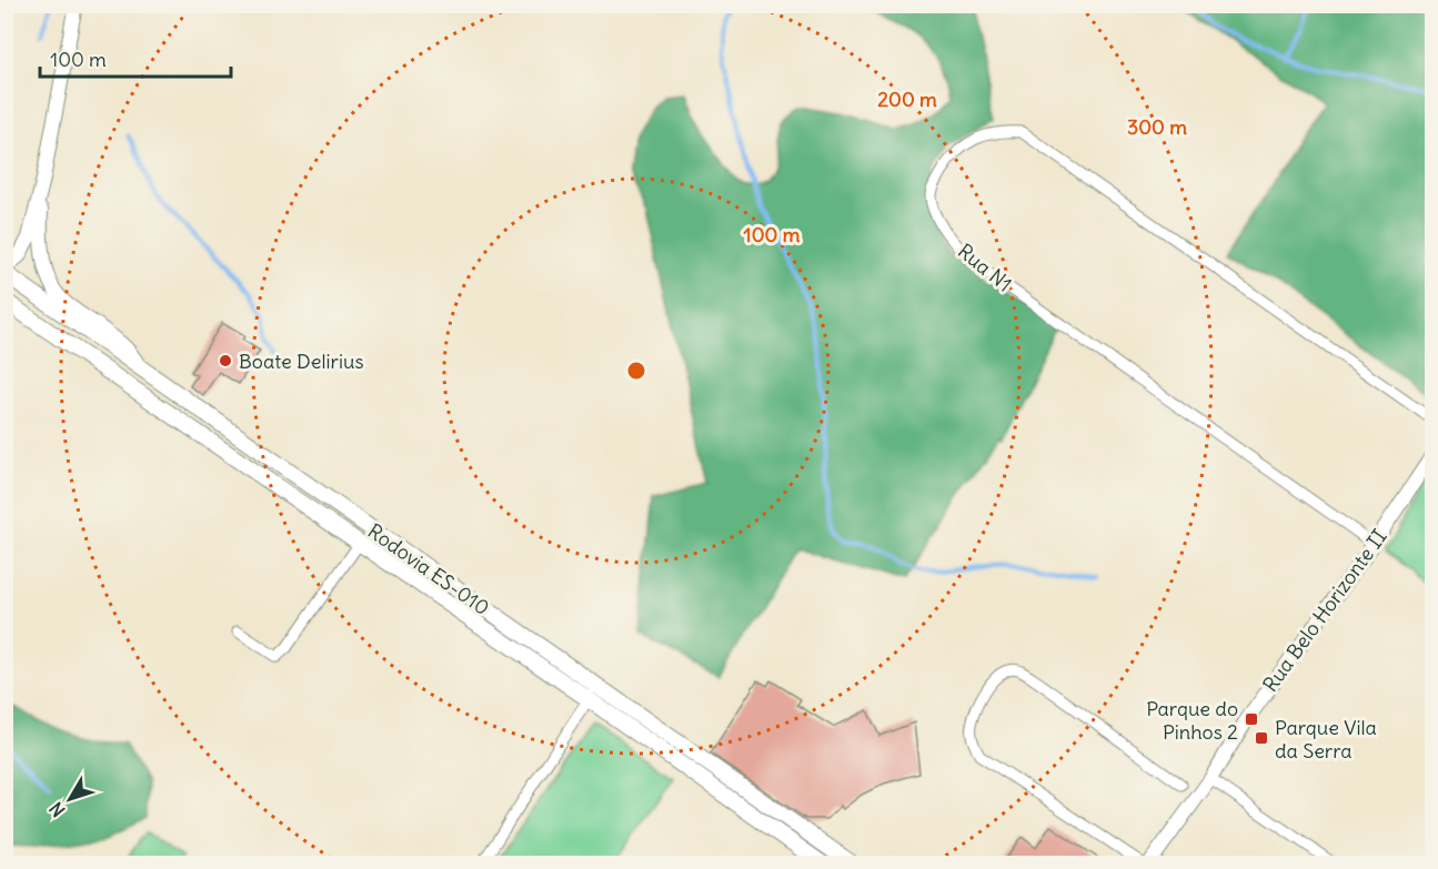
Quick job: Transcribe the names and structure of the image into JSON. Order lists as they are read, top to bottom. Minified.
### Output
{"streets":{"main road":["Rodovia ES-010"],"street":["Rua N1","Rua Belo Horizonte II"]},"crossings":[["Rua N1","Rua Belo Horizonte II"]],"places":{"other":["Boate Delirius"],"transit":["Parque do Pinhos 2","Parque Vila da Serra"]},"scale_bar":"100 m","north":"bottom left","rings":["200 m","300 m","100 m"]}
